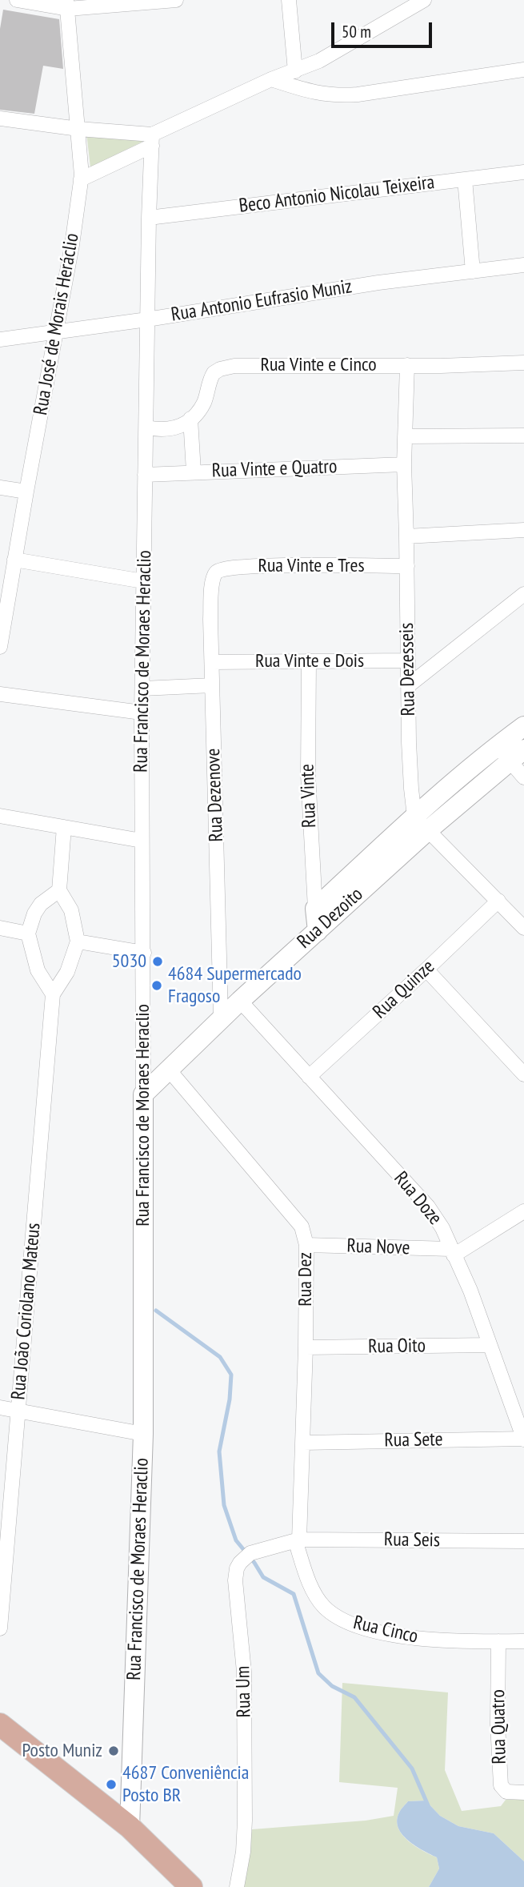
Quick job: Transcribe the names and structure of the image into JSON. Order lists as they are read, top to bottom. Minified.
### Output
{"streets":{"street":["Beco Antonio Nicolau Teixeira","Rua Antonio Eufrasio Muniz","Rua José de Morais Heráclio","Rua Vinte e Cinco","Rua Vinte e Quatro","Rua Vinte e Tres","Rua Francisco de Moraes Heraclio","Rua Vinte e Dois","Rua Dezesseis","Rua Dezenove","Rua Vinte","Rua Dezoito","Rua Quinze","Rua Doze","Rua Nove","Rua Dez","Rua João Coriolano Mateus","Rua Oito","Rua Sete","Rua Seis","Rua Cinco","Rua Um","Rua Quatro"]},"crossings":[["Beco Antonio Nicolau Teixeira","Rua Francisco de Moraes Heraclio"],["Rua Antonio Eufrasio Muniz","Rua José de Morais Heráclio"],["Rua Antonio Eufrasio Muniz","Rua Francisco de Moraes Heraclio"],["Rua Vinte e Cinco","Rua Dezesseis"],["Rua Vinte e Quatro","Rua Francisco de Moraes Heraclio"],["Rua Vinte e Quatro","Rua Dezesseis"],["Rua Vinte e Tres","Rua Dezesseis"],["Rua Vinte e Tres","Rua Dezenove"],["Rua Francisco de Moraes Heraclio","Rua Dezoito"],["Rua Vinte e Dois","Rua Dezesseis"],["Rua Vinte e Dois","Rua Dezenove"],["Rua Vinte e Dois","Rua Vinte"],["Rua Dezesseis","Rua Dezoito"],["Rua Dezenove","Rua Dezoito"],["Rua Vinte","Rua Dezoito"],["Rua Dezoito","Rua Doze"],["Rua Dezoito","Rua Dez"],["Rua Quinze","Rua Doze"],["Rua Doze","Rua Nove"],["Rua Doze","Rua Oito"],["Rua Doze","Rua Sete"],["Rua Nove","Rua Dez"],["Rua Dez","Rua Oito"],["Rua Dez","Rua Sete"],["Rua Dez","Rua Seis"],["Rua Dez","Rua Cinco"],["Rua Dez","Rua Um"],["Rua Seis","Rua Cinco"],["Rua Seis","Rua Um"],["Rua Cinco","Rua Um"],["Rua Cinco","Rua Quatro"]],"places":["5030","4684 Supermercado Fragoso","Posto Muniz","4687 Conveniência Posto BR"],"scale_bar":"50 m"}
